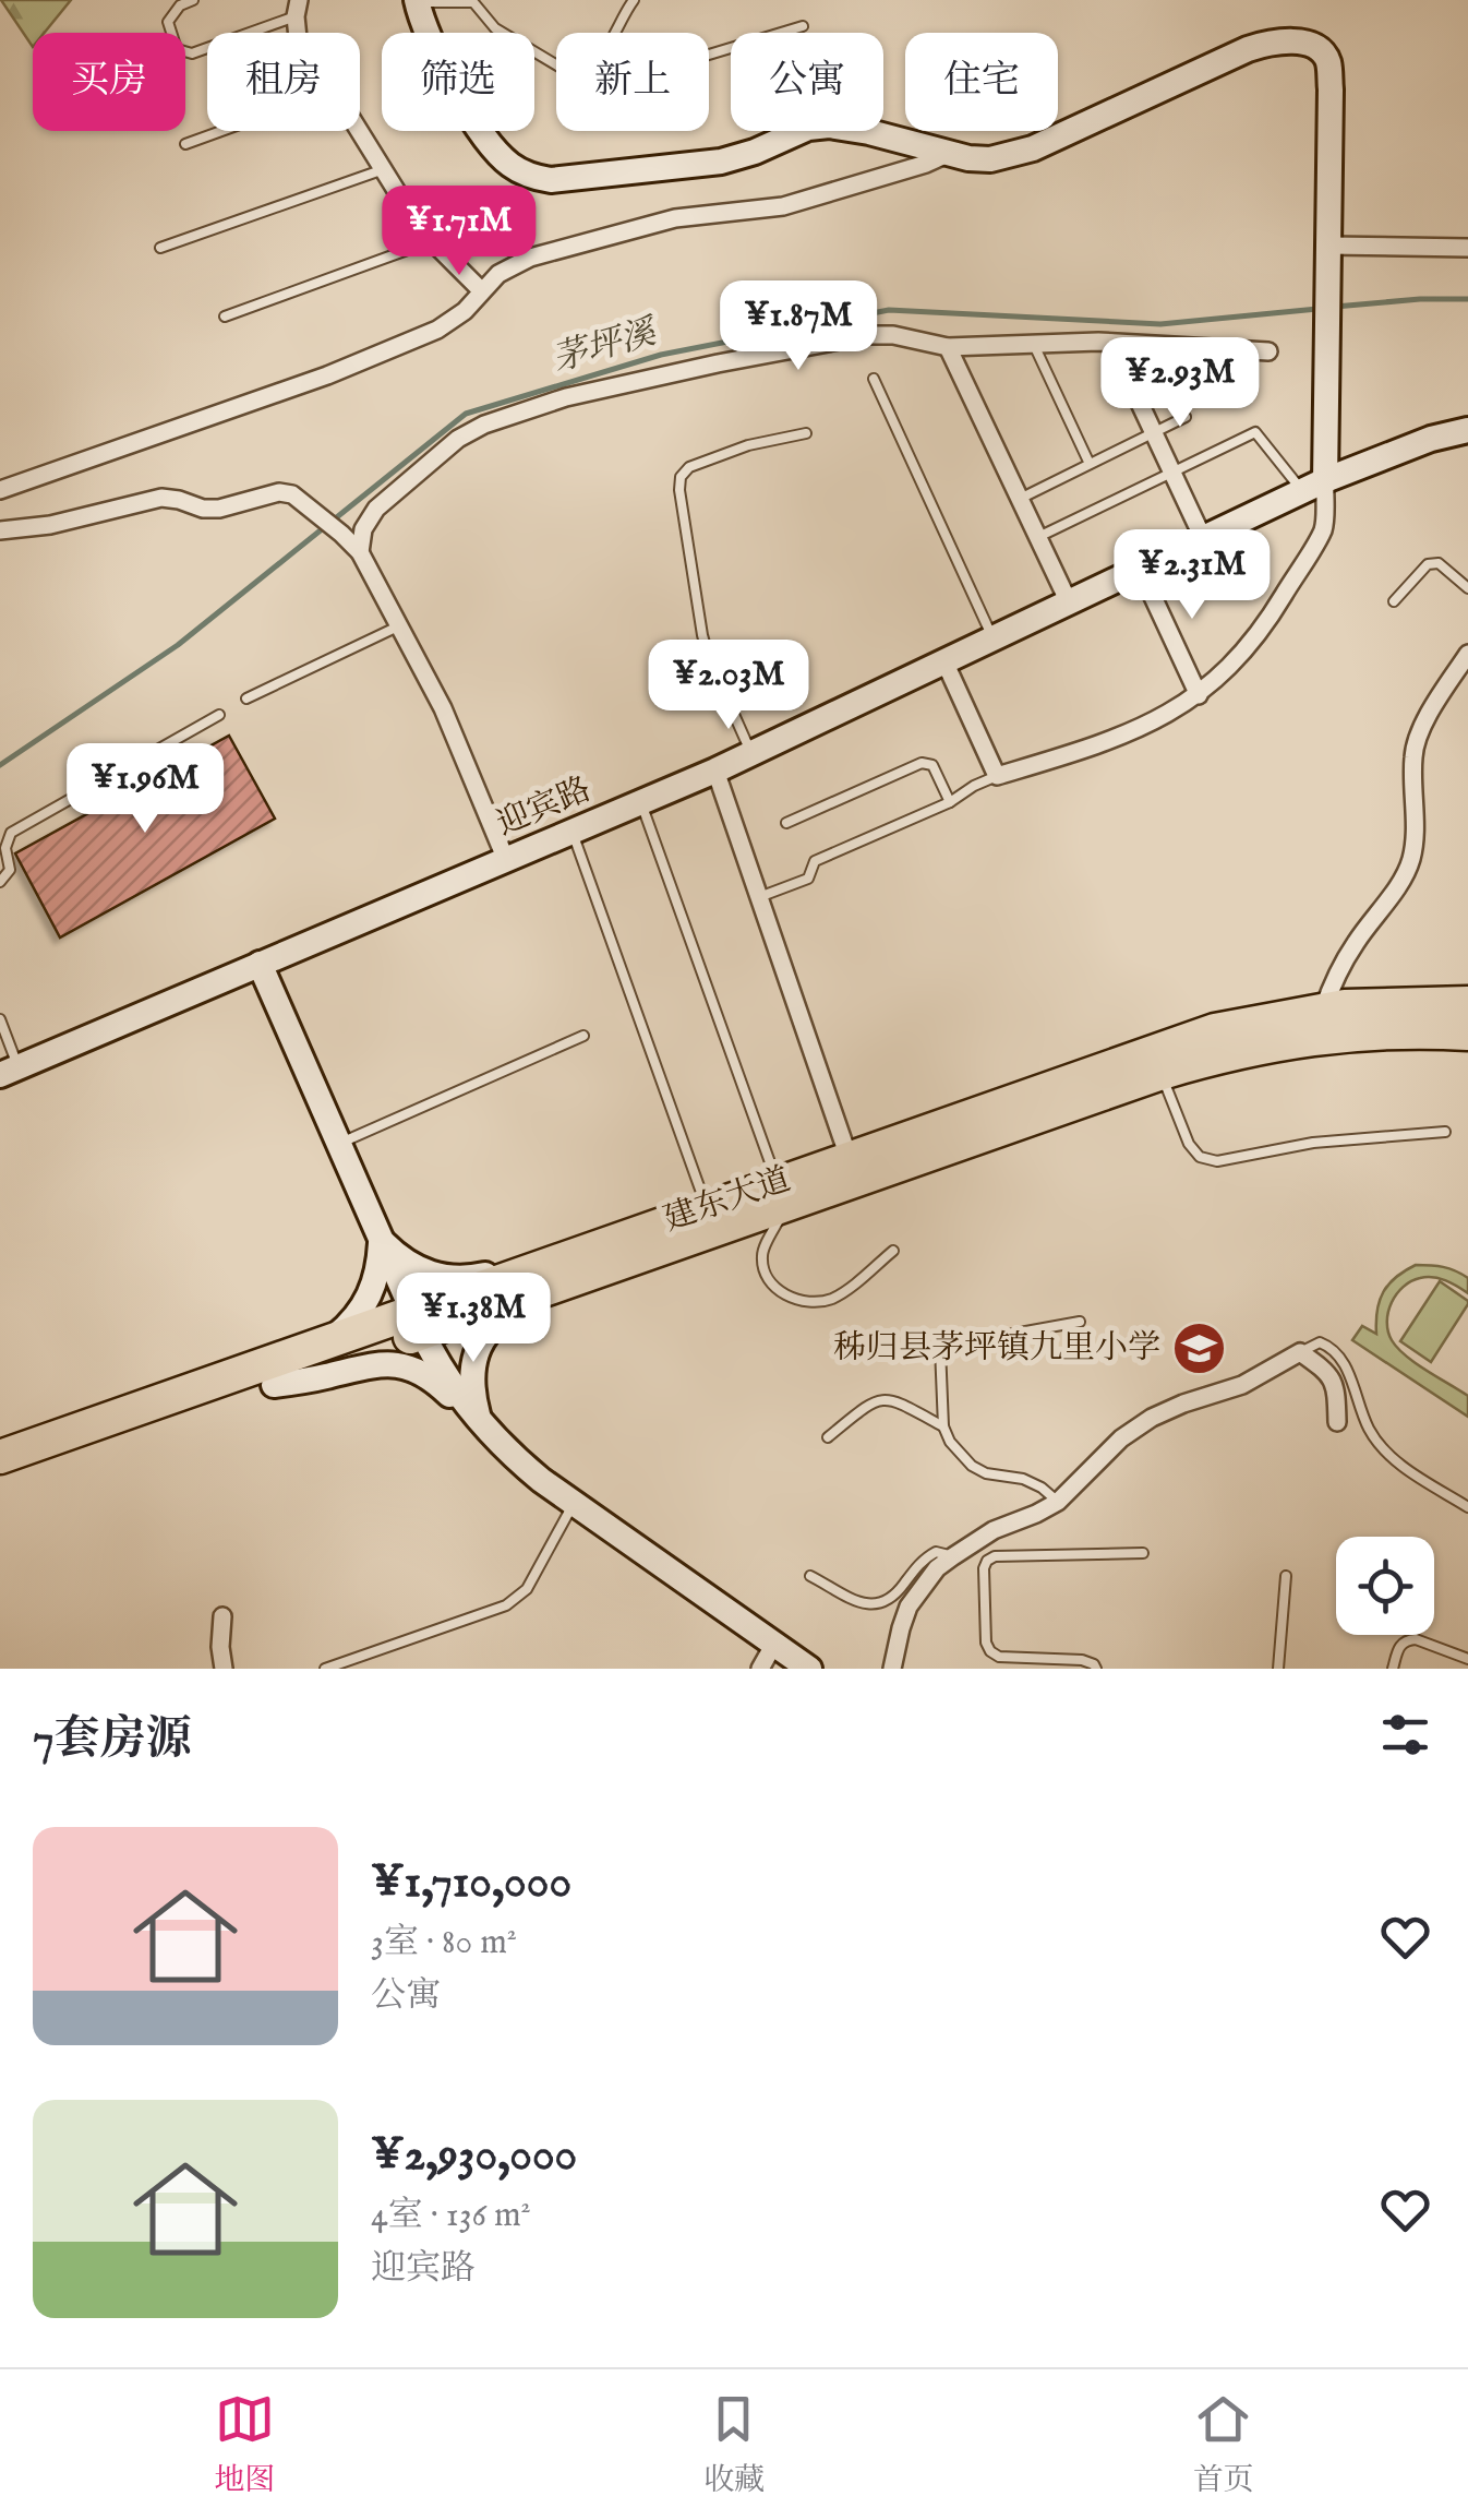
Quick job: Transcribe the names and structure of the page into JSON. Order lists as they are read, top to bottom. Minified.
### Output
{"streets":{"highway":["建东大道"],"main road":["迎宾路"]},"water":["茅坪溪"],"places":{"school or university":["秭归县茅坪镇九里小学"]},"page":{"chip":["买房","租房","筛选","新上","公寓","住宅"],"price":["¥1.71M","¥1.87M","¥2.93M","¥2.31M","¥2.03M","¥1.96M","¥1.38M"],"heading":"7套房源","list":[{"name":"¥1,710,000","note":"3室 · 80 m² · 公寓"},{"name":"¥2,930,000","note":"4室 · 136 m² · 迎宾路"}],"tabs":["地图","收藏","首页"]}}
